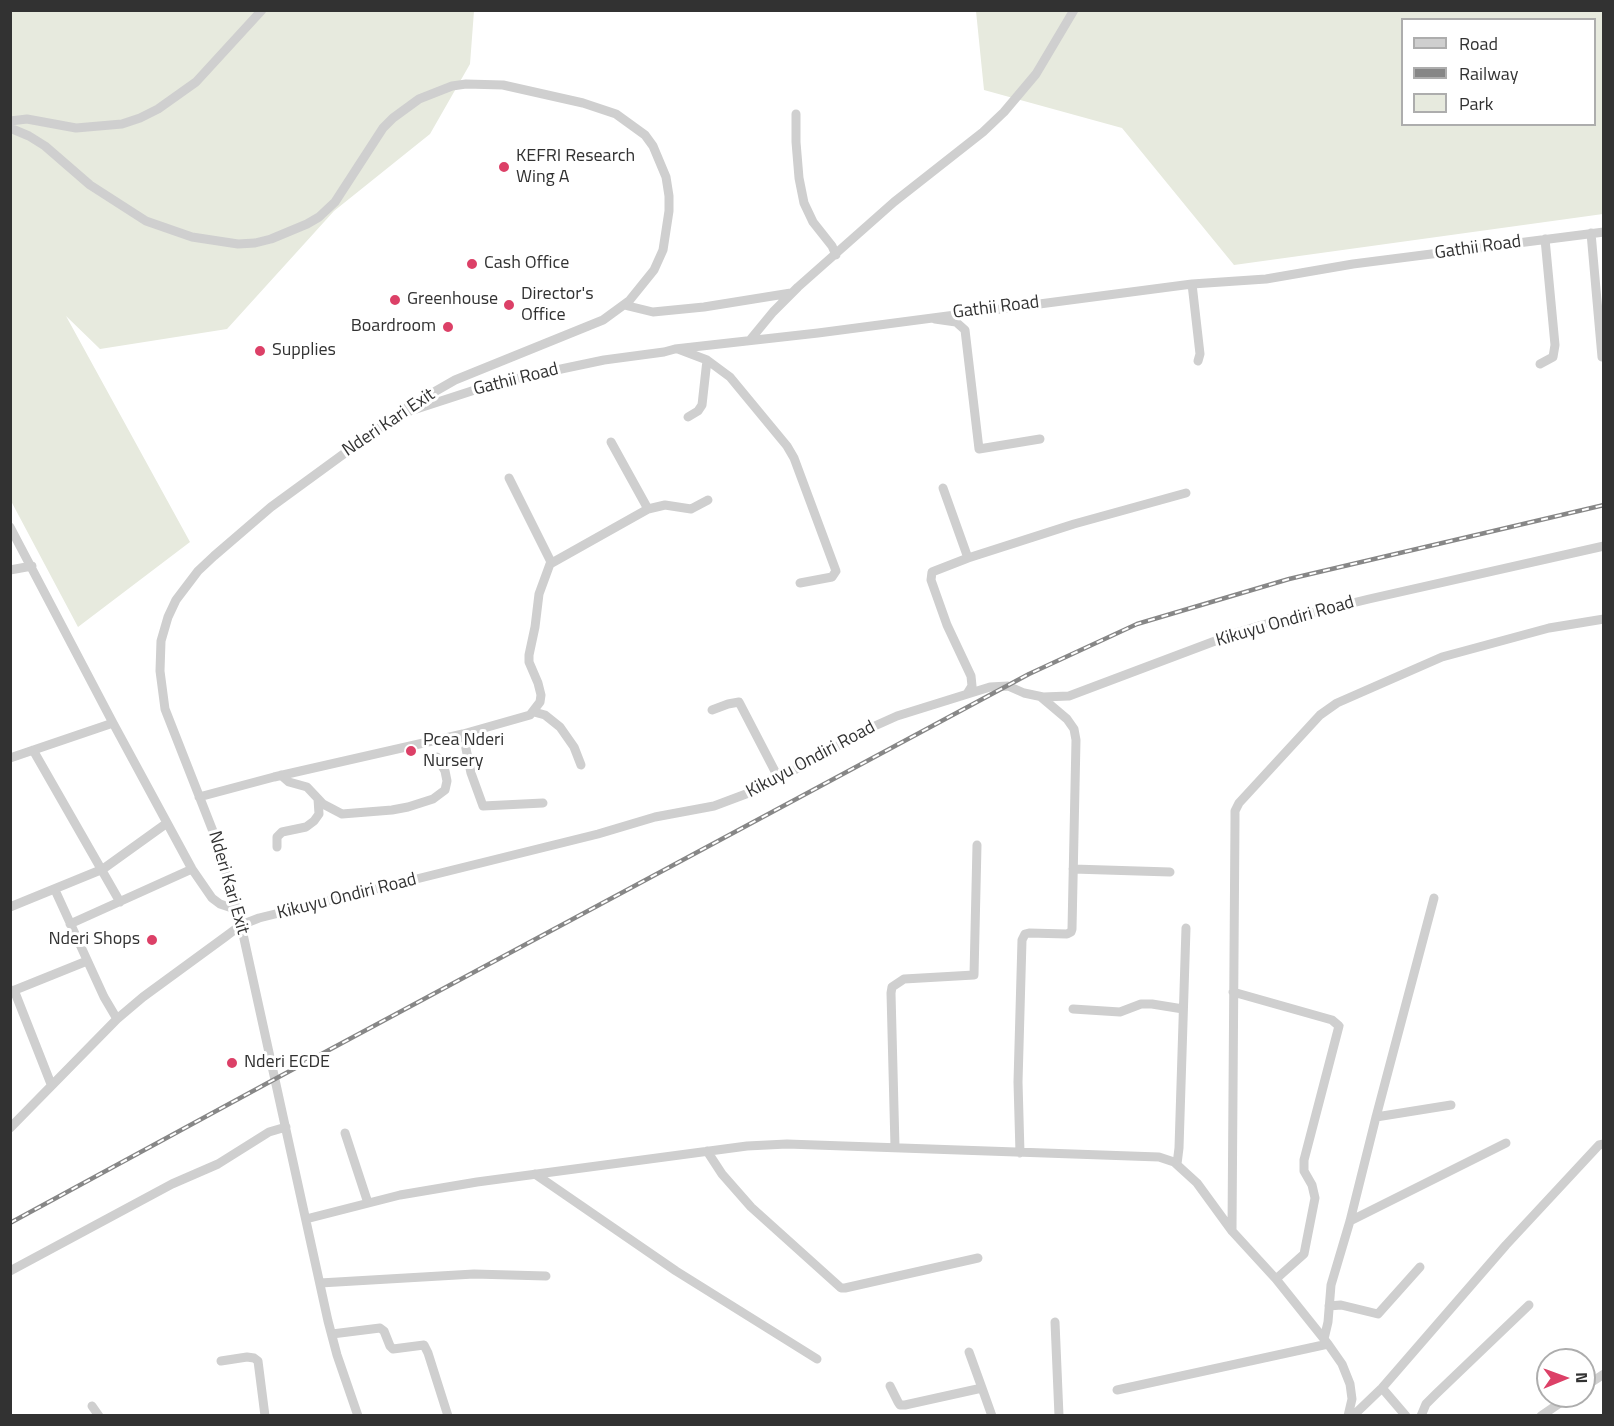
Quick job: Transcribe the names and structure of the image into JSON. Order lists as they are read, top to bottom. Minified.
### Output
{"streets":{"street":["Gathii Road","Nderi Kari Exit","Kikuyu Ondiri Road"]},"crossings":[["Gathii Road","Nderi Kari Exit"],["Nderi Kari Exit","Kikuyu Ondiri Road"]],"places":["KEFRI Research Wing A","Cash Office","Greenhouse","Director's Office","Boardroom","Supplies","Pcea Nderi Nursery","Nderi Shops","Nderi ECDE"],"legend":["Road","Railway","Park"],"north":"right"}
